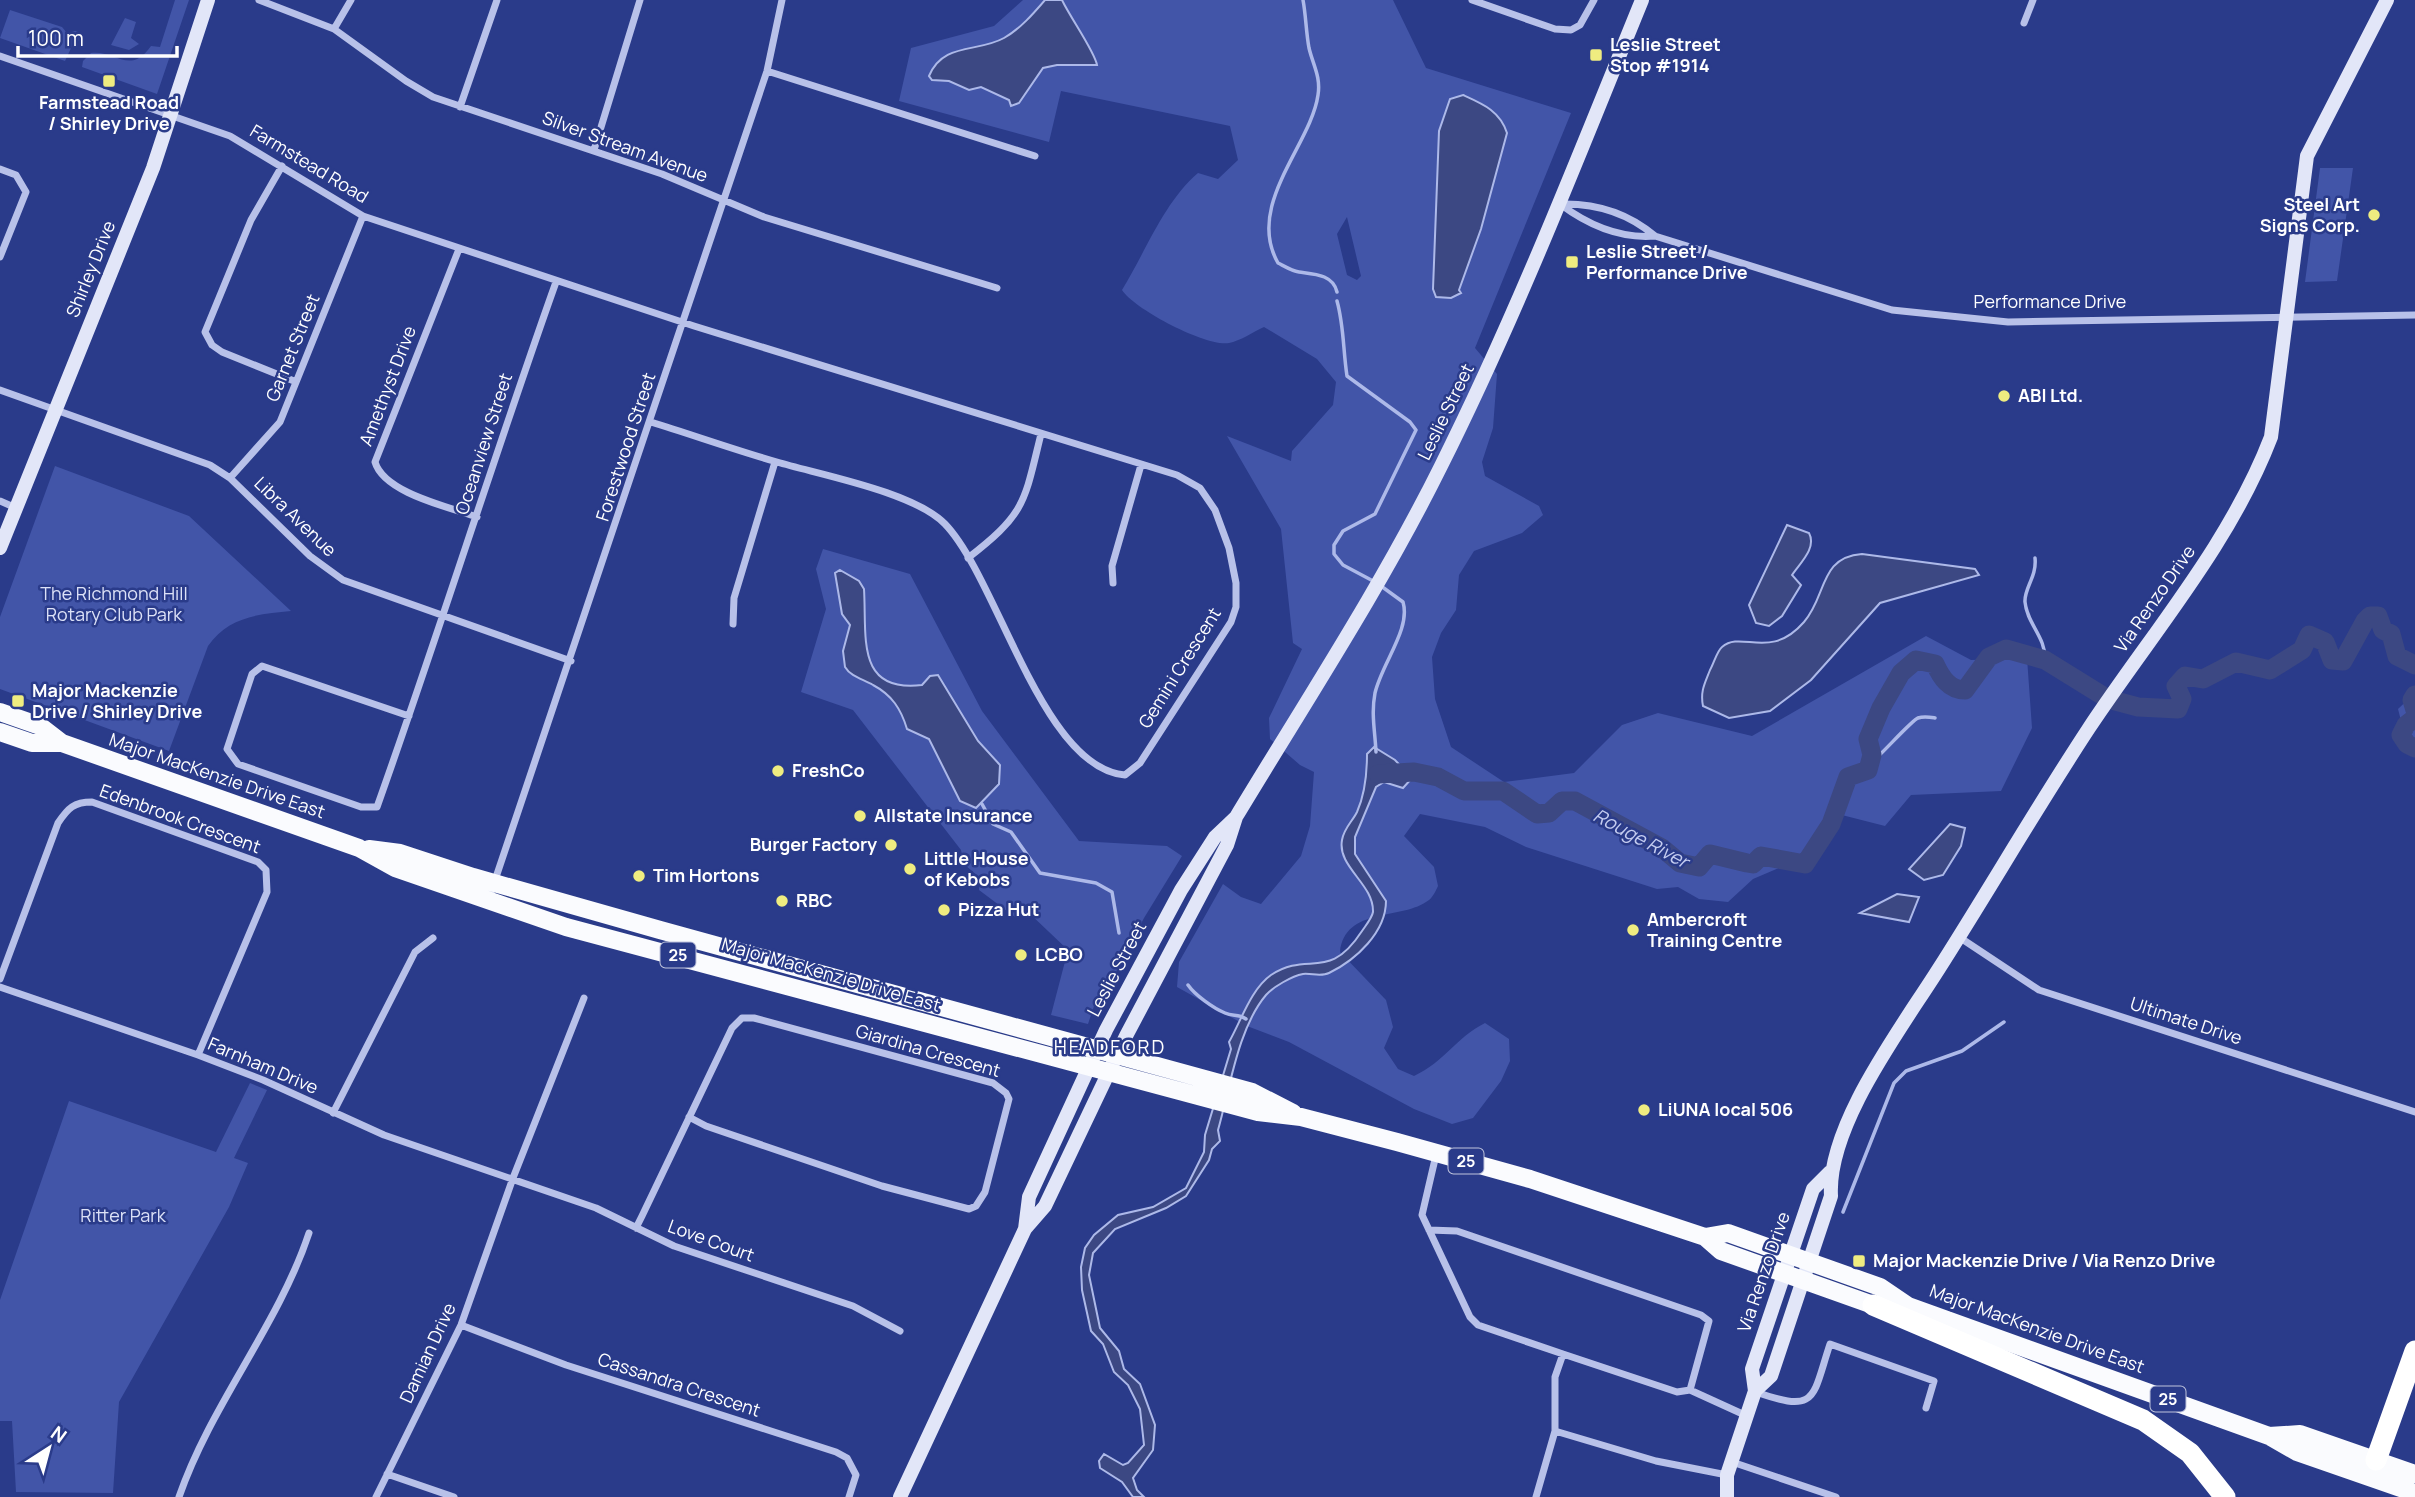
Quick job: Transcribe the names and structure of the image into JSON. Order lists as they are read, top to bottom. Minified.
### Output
{"streets":{"main road":["Major MacKenzie Drive East","25"],"street":["Silver Stream Avenue","Farmstead Road","Shirley Drive","Performance Drive","Garnet Street","Amethyst Drive","Leslie Street","Oceanview Street","Forestwood Street","Libra Avenue","Via Renzo Drive","Gemini Crescent","Edenbrook Crescent","Ultimate Drive","Giardina Crescent","Farnham Drive","Love Court","Damian Drive","Cassandra Crescent"]},"crossings":[["Silver Stream Avenue","Forestwood Street"],["Farmstead Road","Shirley Drive"],["Farmstead Road","Garnet Street"],["Farmstead Road","Amethyst Drive"],["Farmstead Road","Oceanview Street"],["Farmstead Road","Forestwood Street"],["Farmstead Road","Gemini Crescent"],["Shirley Drive","Libra Avenue"],["Performance Drive","Leslie Street"],["Performance Drive","Via Renzo Drive"],["Garnet Street","Libra Avenue"],["Amethyst Drive","Oceanview Street"],["Leslie Street","Major MacKenzie Drive East"],["Oceanview Street","Libra Avenue"],["Forestwood Street","Libra Avenue"],["Forestwood Street","Gemini Crescent"],["Forestwood Street","Major MacKenzie Drive East"],["Via Renzo Drive","Major MacKenzie Drive East"],["Via Renzo Drive","Ultimate Drive"],["Edenbrook Crescent","Farnham Drive"],["Giardina Crescent","Love Court"],["Farnham Drive","Love Court"],["Farnham Drive","Damian Drive"],["Love Court","Damian Drive"],["Damian Drive","Cassandra Crescent"]],"districts":["HEADFORD"],"water":["Rouge River"],"parks":["The Richmond Hill Rotary Club Park","Ritter Park"],"places":{"transit":["Leslie Street Stop #1914","Farmstead Road / Shirley Drive","Leslie Street / Performance Drive","Major Mackenzie Drive / Shirley Drive","Major Mackenzie Drive / Via Renzo Drive"],"other":["Steel Art Signs Corp.","ABI Ltd.","FreshCo","Allstate Insurance","Burger Factory","Little House of Kebobs","Tim Hortons","RBC","Pizza Hut","Ambercroft Training Centre","LCBO","LiUNA local 506"]},"scale_bar":"100 m","north":"top right"}
